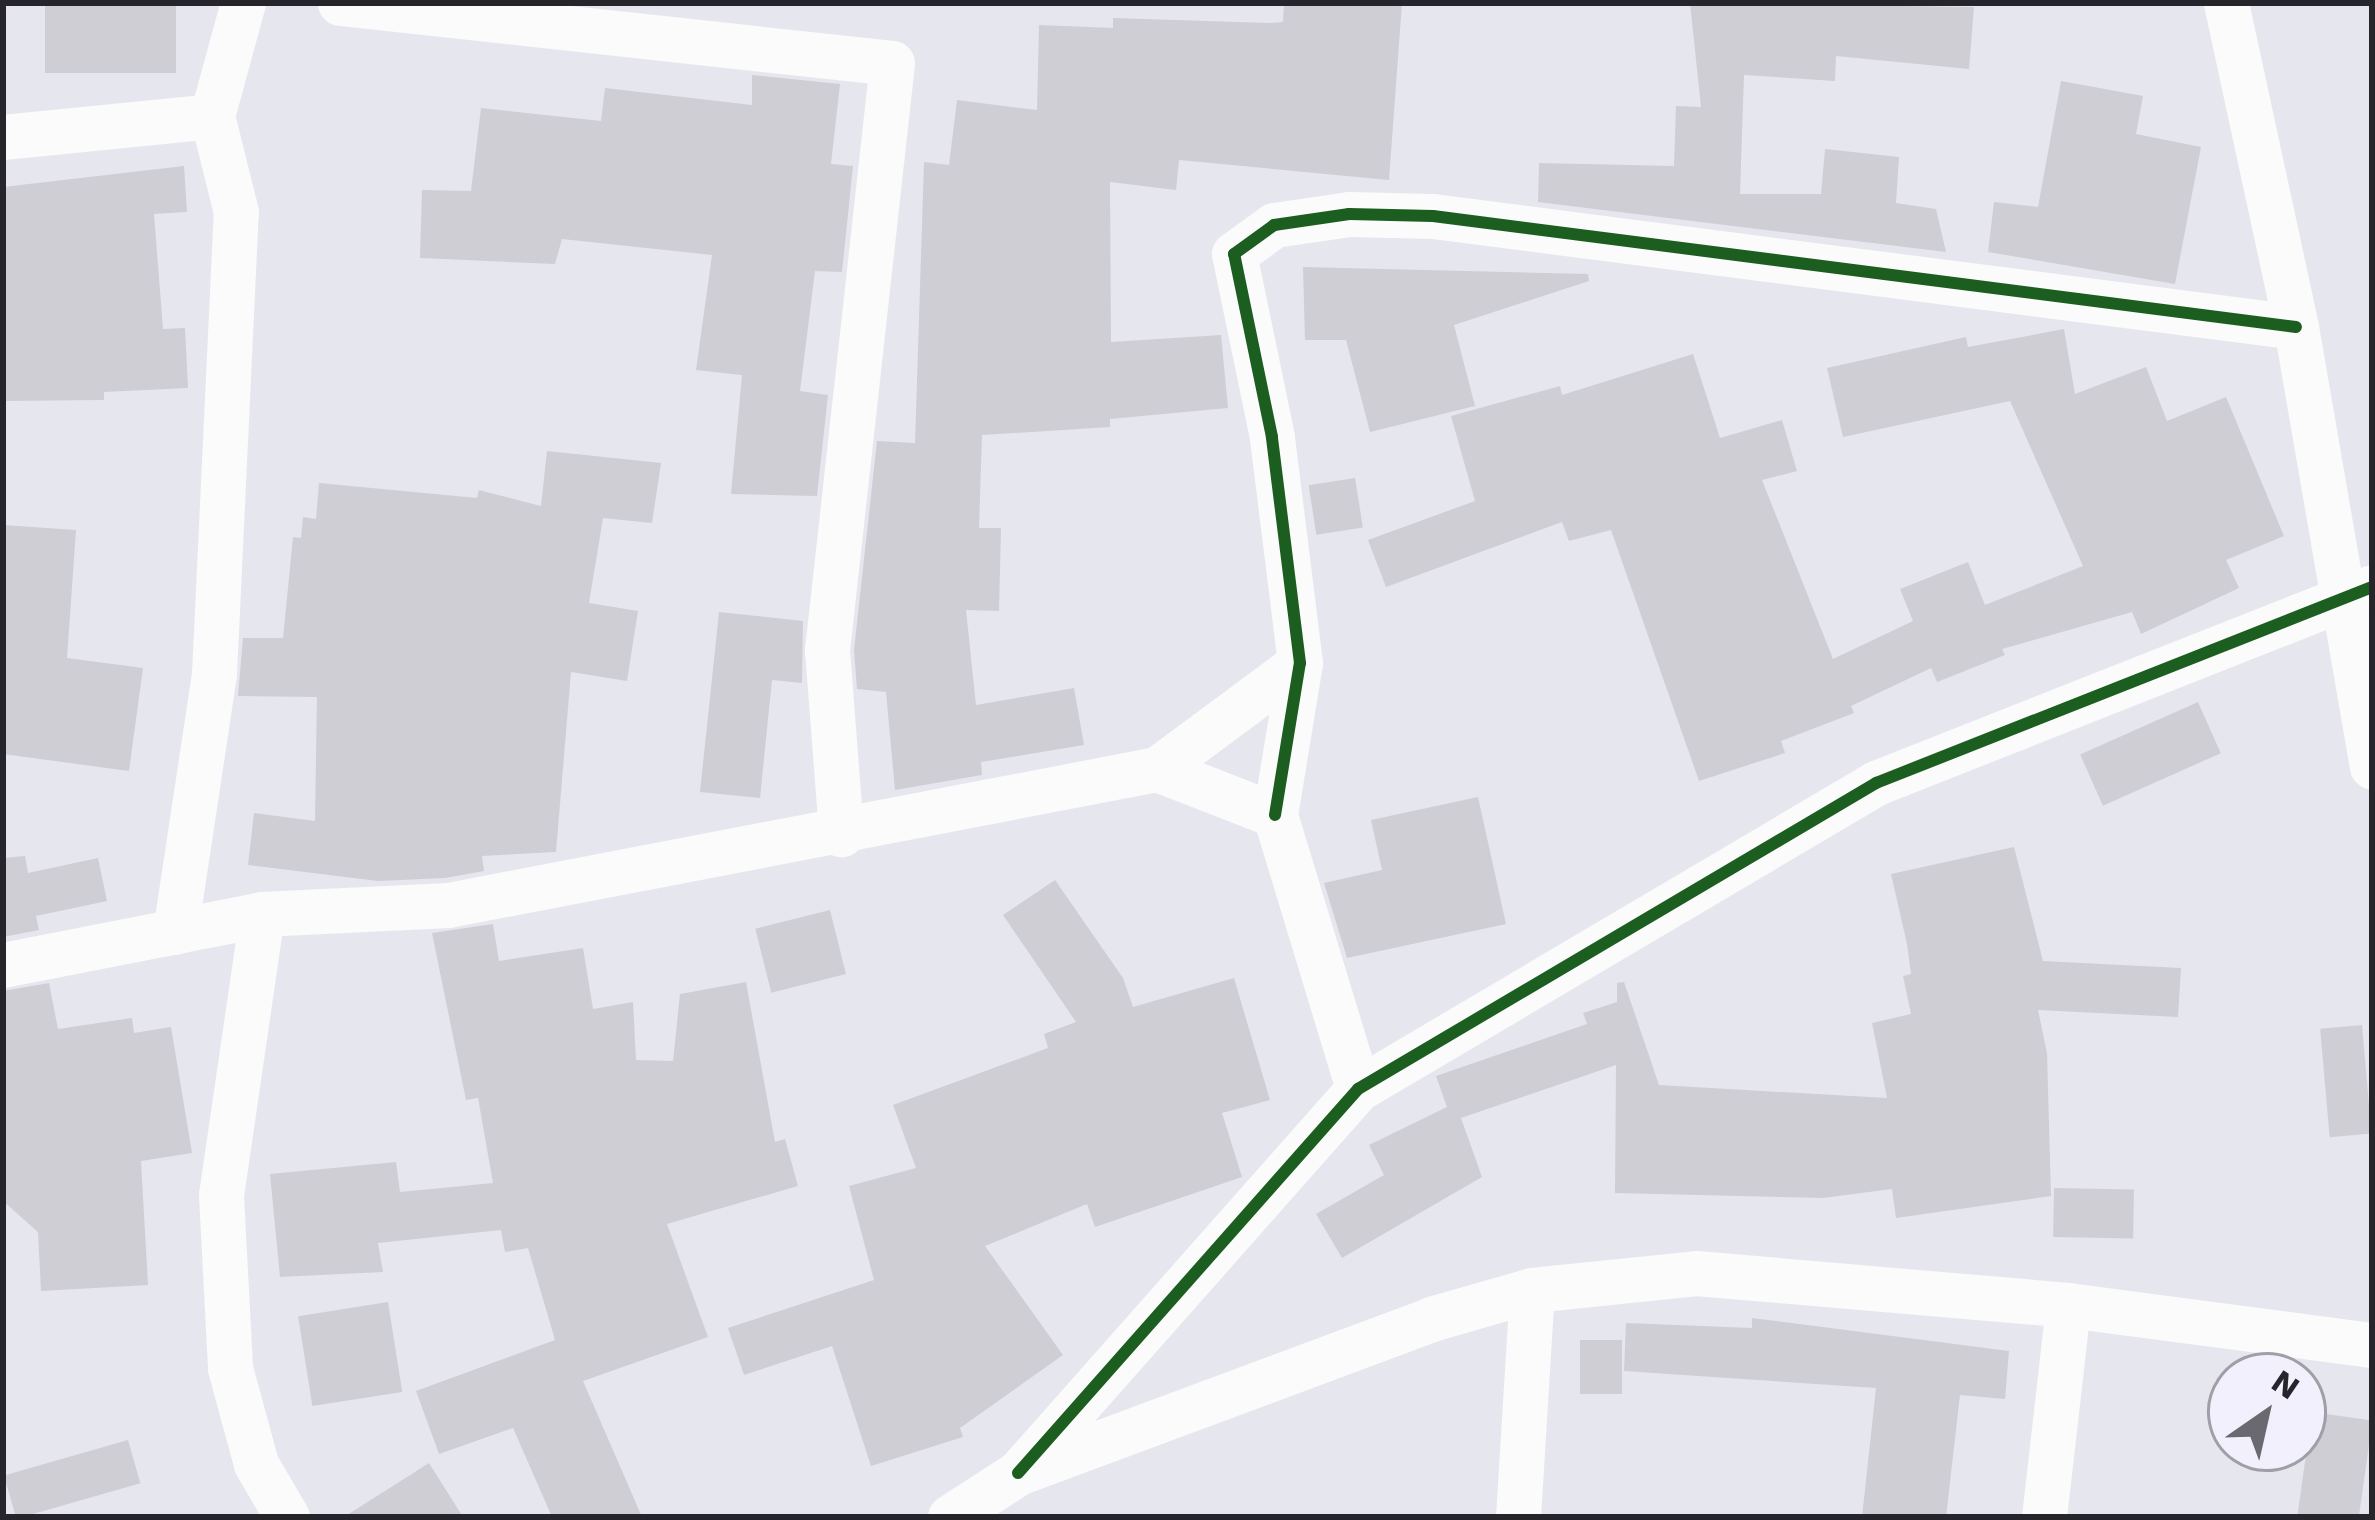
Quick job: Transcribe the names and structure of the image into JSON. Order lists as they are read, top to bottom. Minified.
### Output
{"north":"top right"}
